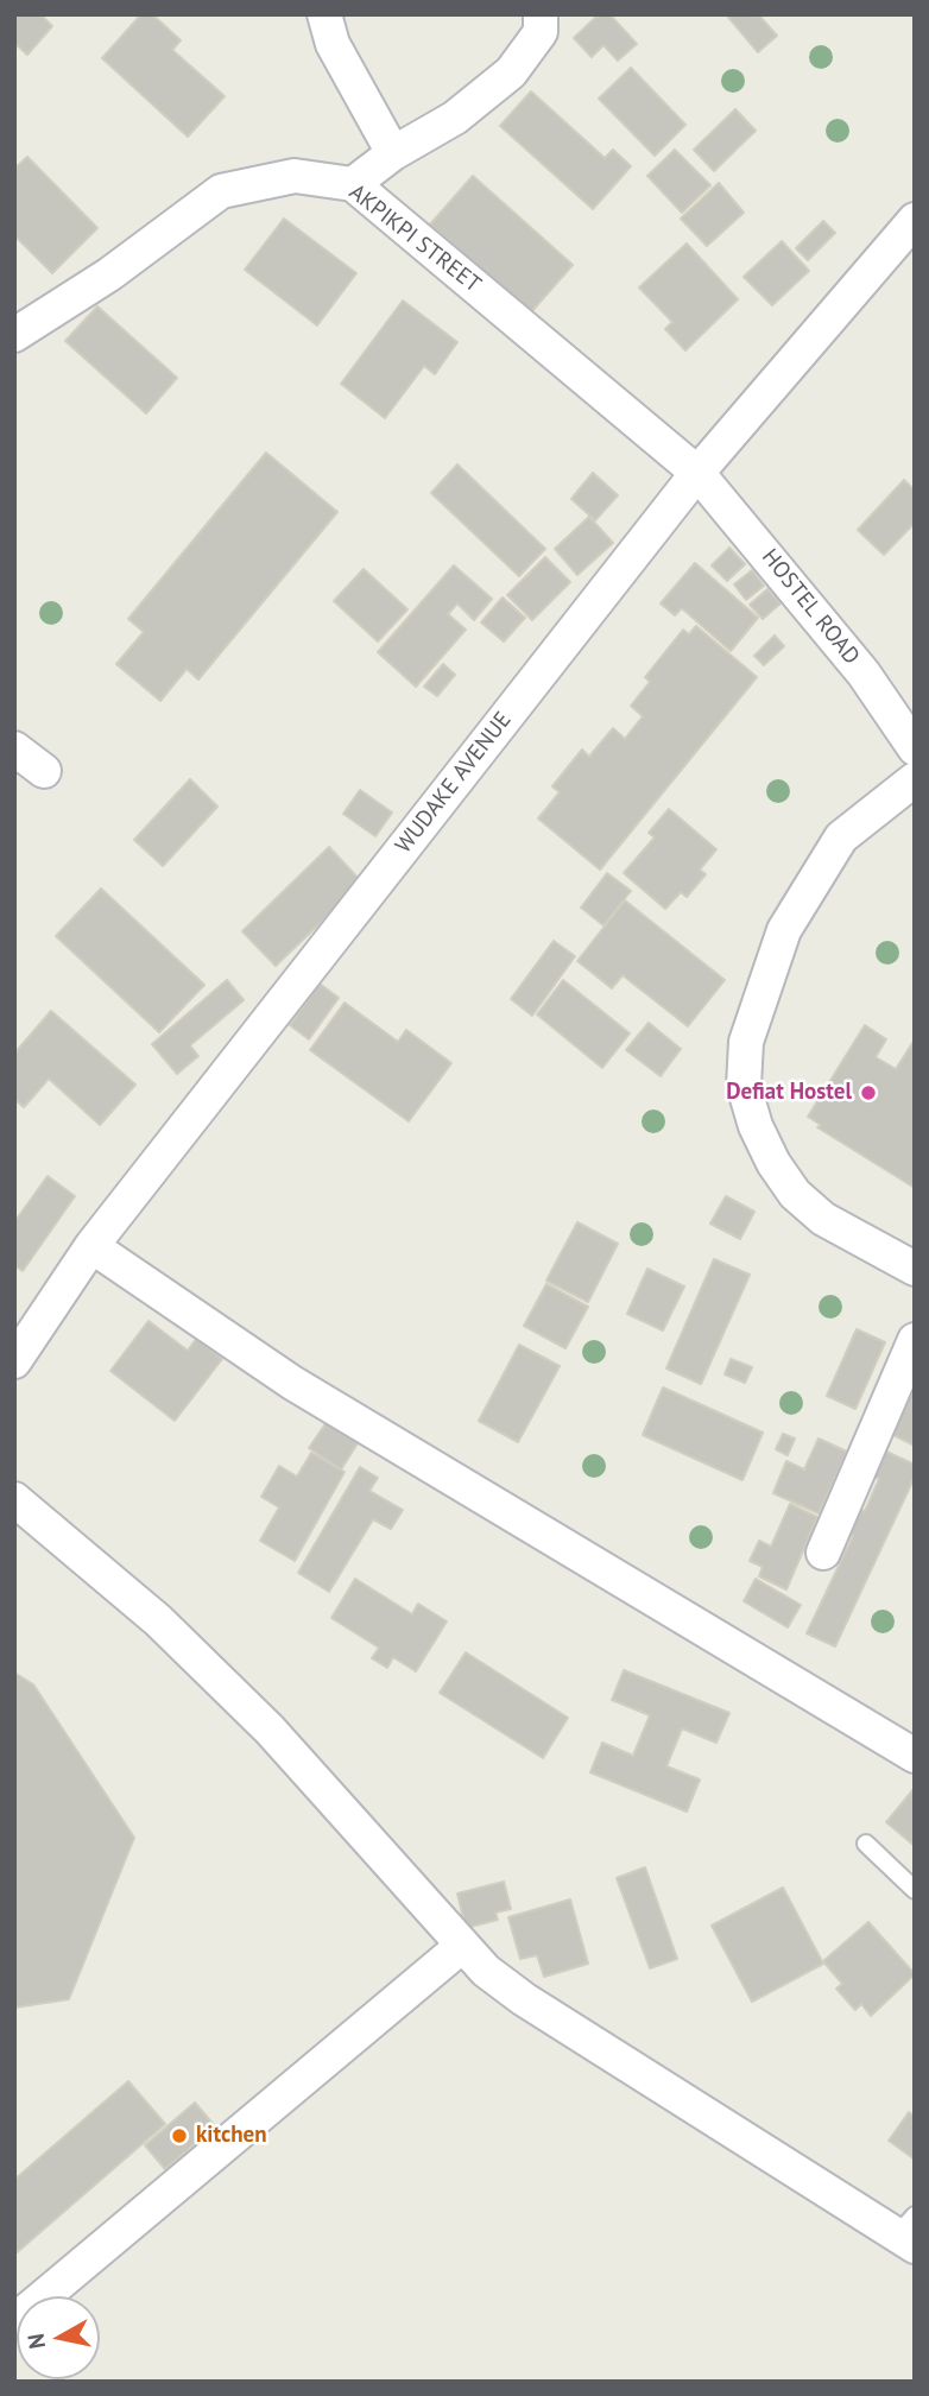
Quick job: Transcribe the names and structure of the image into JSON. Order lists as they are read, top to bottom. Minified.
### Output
{"streets":{"street":["AKPIKPI STREET","HOSTEL ROAD","WUDAKE AVENUE"]},"crossings":[["AKPIKPI STREET","HOSTEL ROAD"],["AKPIKPI STREET","WUDAKE AVENUE"],["HOSTEL ROAD","WUDAKE AVENUE"]],"places":["Defiat Hostel","kitchen"],"north":"left"}
